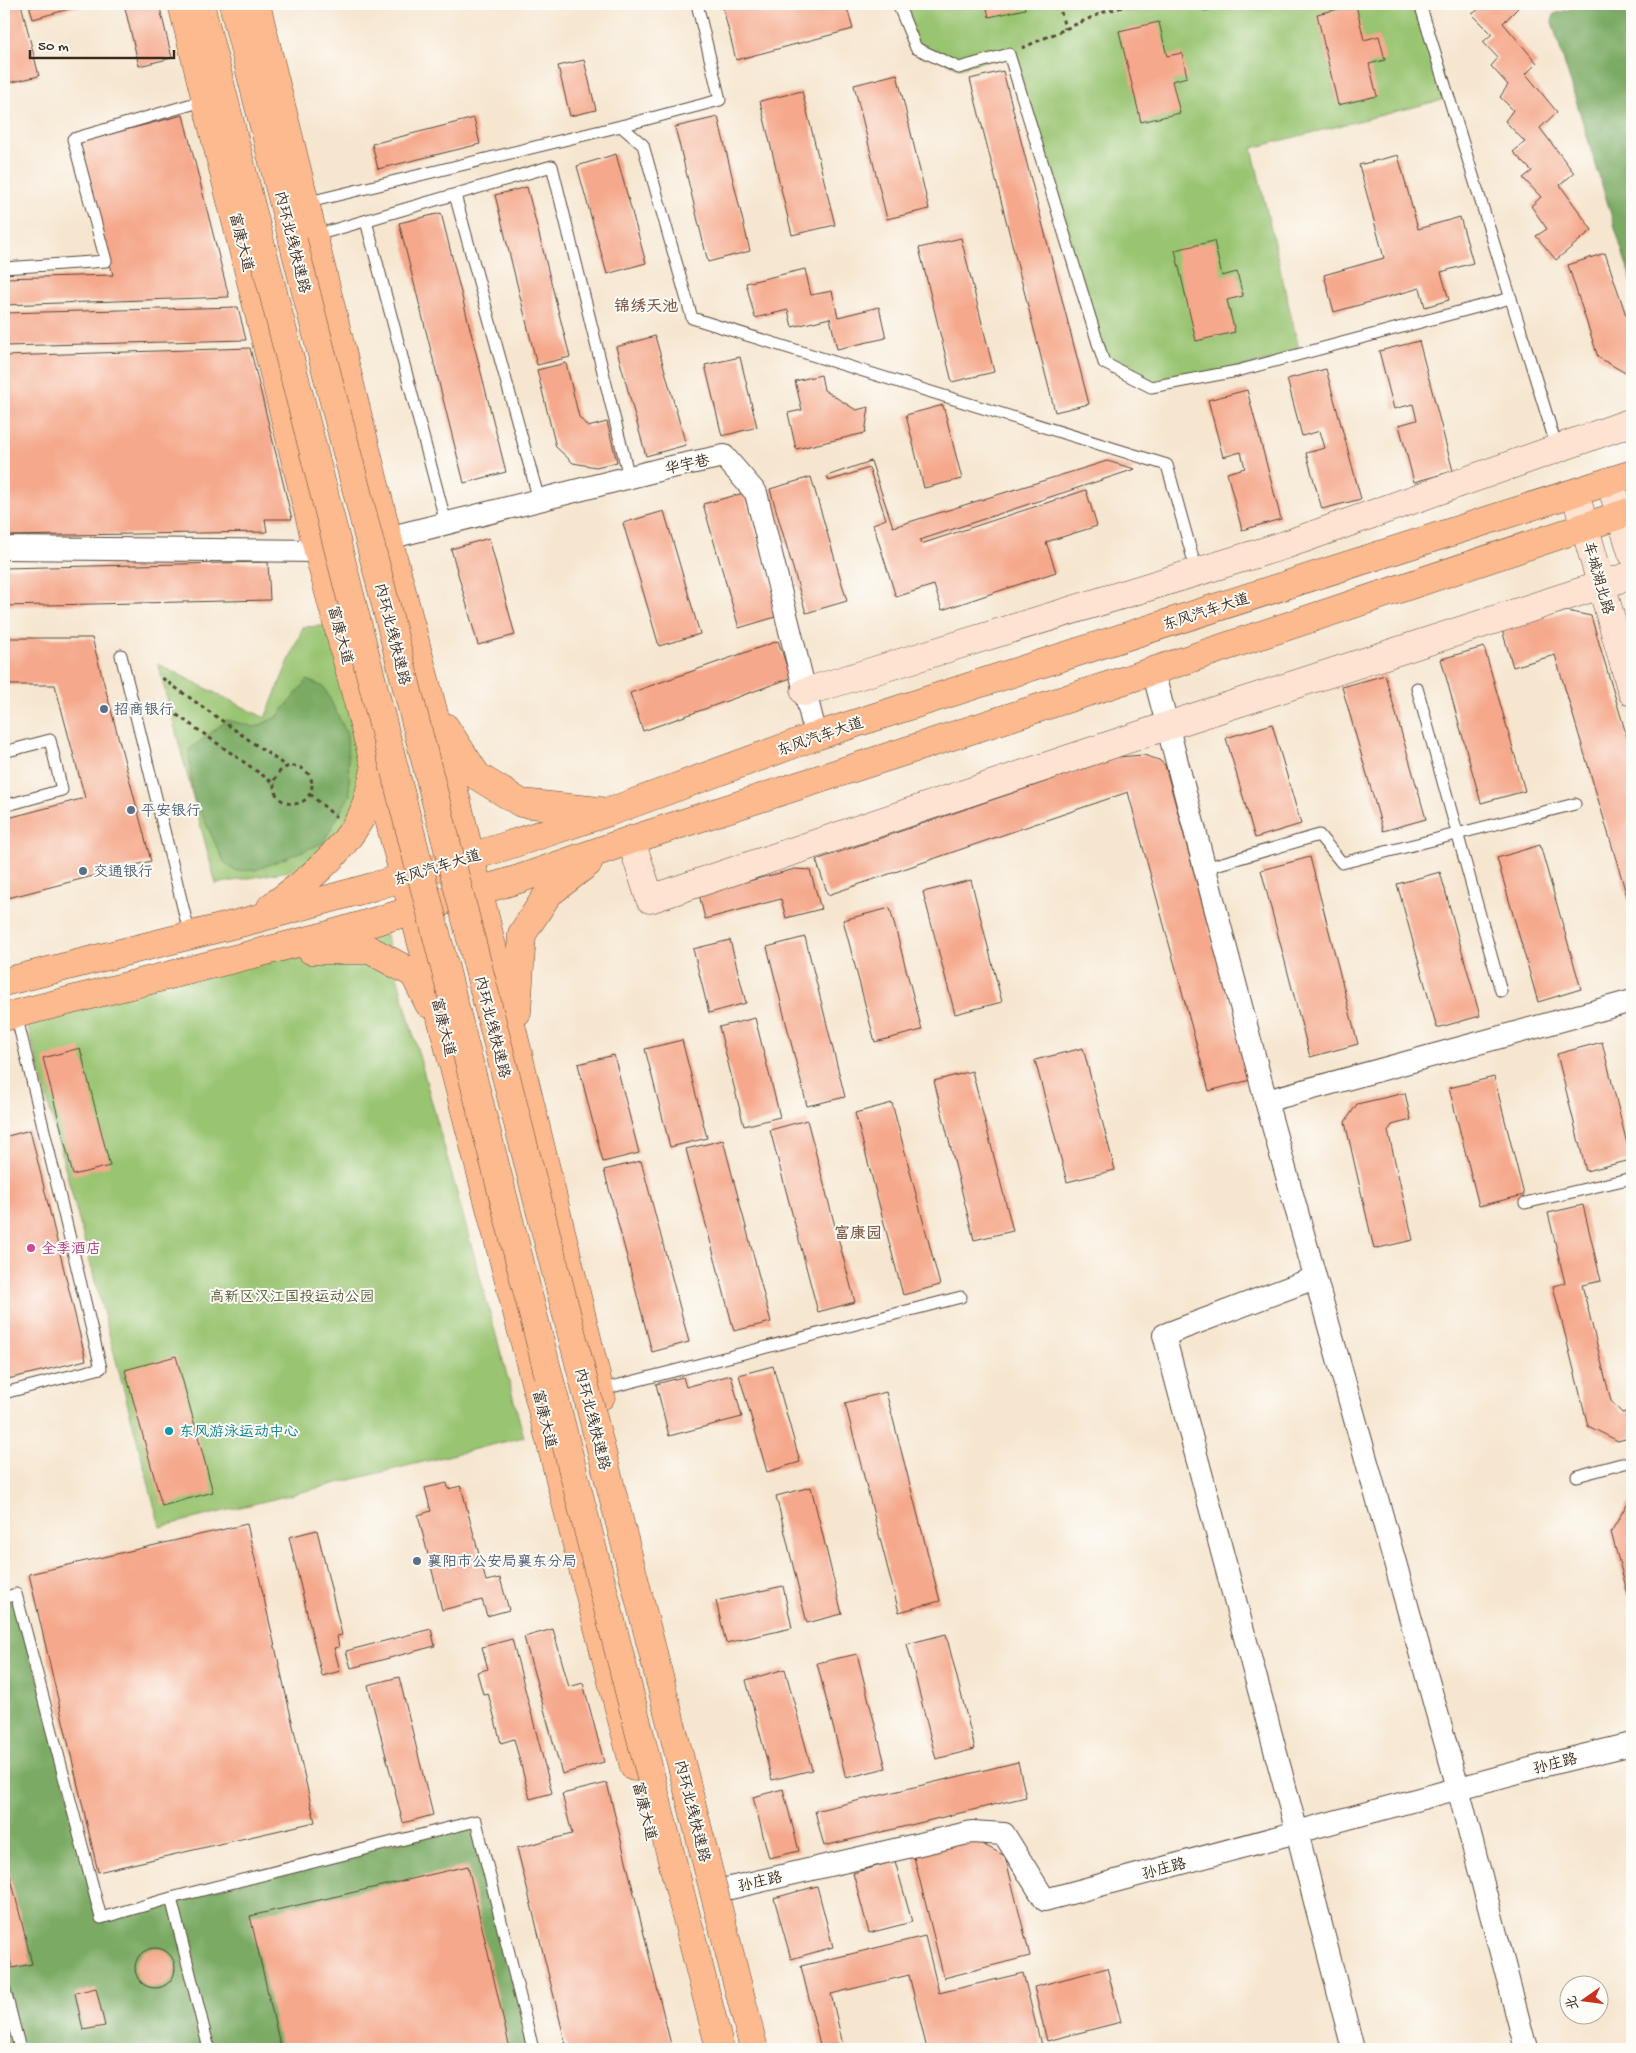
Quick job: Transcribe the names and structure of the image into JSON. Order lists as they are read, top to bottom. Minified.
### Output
{"streets":{"main road":["富康大道","内环北线快速路","东风汽车大道"],"street":["华宇巷","车城湖北路","孙庄路"]},"crossings":[["富康大道","东风汽车大道"],["华宇巷","东风汽车大道"],["车城湖北路","东风汽车大道"]],"districts":["锦绣天池","富康园"],"parks":["高新区汉江国投运动公园"],"places":["招商银行","平安银行","交通银行","全季酒店","东风游泳运动中心","襄阳市公安局襄东分局"],"scale_bar":"50 m","north":"left"}
